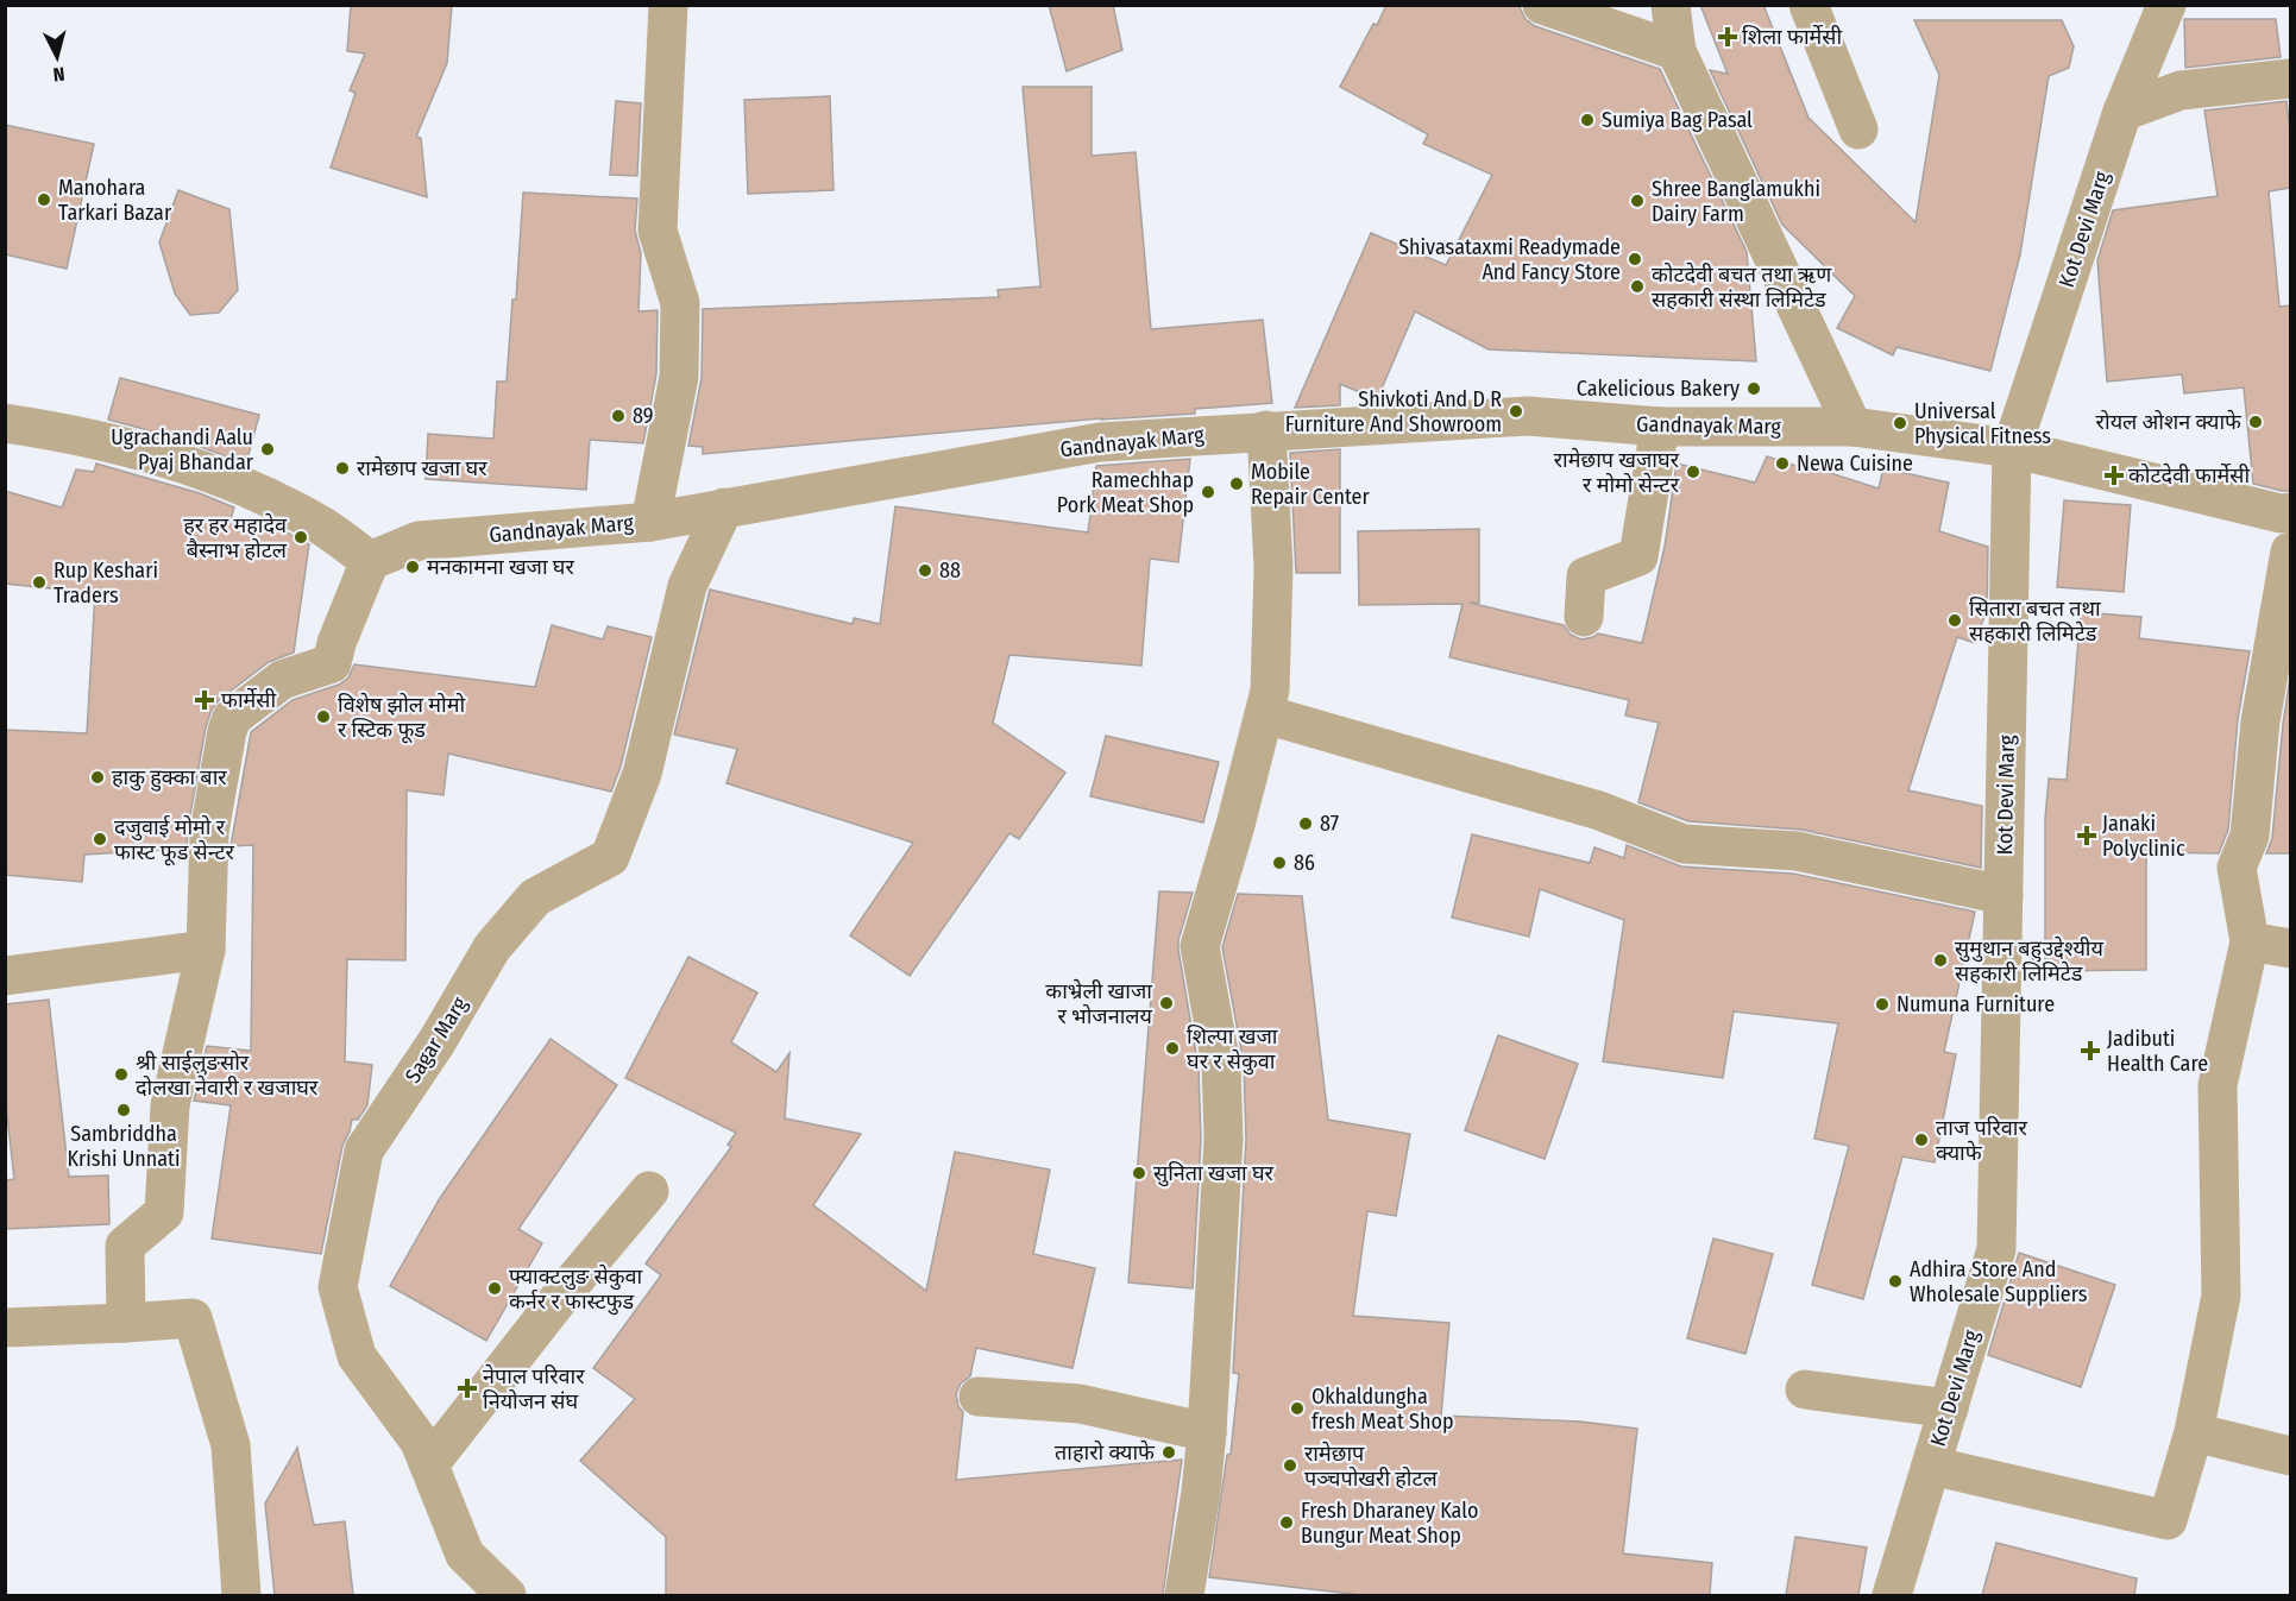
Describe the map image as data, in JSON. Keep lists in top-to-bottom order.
{
  "streets": {
    "street": ["Kot Devi Marg", "Gandnayak Marg", "Sagar Marg"]
  },
  "crossings": [
    ["Kot Devi Marg", "Gandnayak Marg"],
    ["Gandnayak Marg", "Sagar Marg"]
  ],
  "places": {
    "health": [
      "शिला फार्मेसी",
      "कोटदेवी फार्मेसी",
      "फार्मेसी",
      "Janaki Polyclinic",
      "Jadibuti Health Care",
      "नेपाल परिवार नियोजन संघ"
    ],
    "other": [
      "Sumiya Bag Pasal",
      "Manohara Tarkari Bazar",
      "Shree Banglamukhi Dairy Farm",
      "Shivasataxmi Readymade And Fancy Store",
      "कोटदेवी बचत तथा ऋण सहकारी संस्था लिमिटेड",
      "Cakelicious Bakery",
      "Shivkoti And D R Furniture And Showroom",
      "89",
      "रोयल ओशन क्याफे",
      "Universal Physical Fitness",
      "Ugrachandi Aalu Pyaj Bhandar",
      "Newa Cuisine",
      "रामेछाप खजा घर",
      "रामेछाप खजाघर र मोमो सेन्टर",
      "Mobile Repair Center",
      "Ramechhap Pork Meat Shop",
      "हर हर महादेव बैस्नाभ होटल",
      "मनकामना खजा घर",
      "88",
      "Rup Keshari Traders",
      "सितारा बचत तथा सहकारी लिमिटेड",
      "विशेष झोल मोमो र स्टिक फूड",
      "हाकु हुक्का बार",
      "87",
      "दजुवाई मोमो र फास्ट फूड सेन्टर",
      "86",
      "सुमुथान बहुउद्देश्यीय सहकारी लिमिटेड",
      "काभ्रेली खाजा र भोजनालय",
      "Numuna Furniture",
      "शिल्पा खजा घर र सेकुवा",
      "श्री साईलुङसोर दोलखा नेवारी र खजाघर",
      "Sambriddha Krishi Unnati",
      "ताज परिवार क्याफे",
      "सुनिता खजा घर",
      "Adhira Store And Wholesale Suppliers",
      "फ्याक्टलुङ सेकुवा कर्नर र फास्टफुड",
      "Okhaldungha fresh Meat Shop",
      "ताहारो क्याफे",
      "रामेछाप पञ्चपोखरी होटल",
      "Fresh Dharaney Kalo Bungur Meat Shop"
    ]
  },
  "north": "bottom"
}
